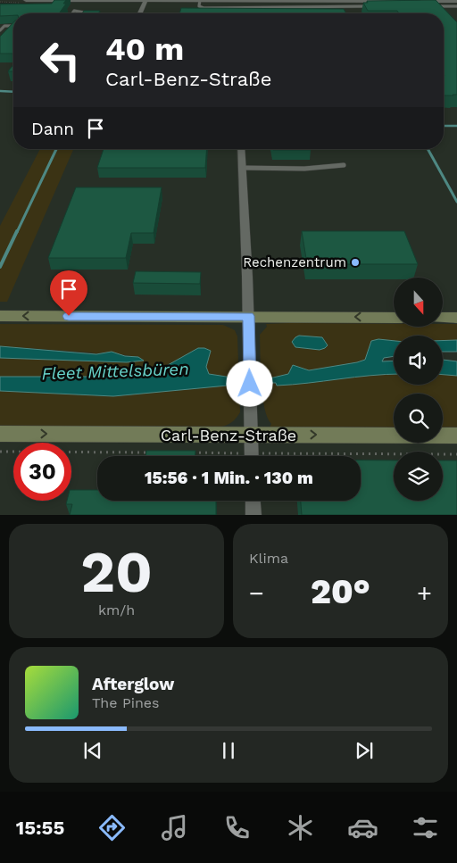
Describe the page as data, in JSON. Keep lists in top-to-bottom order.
{
  "streets": {
    "street": ["Carl-Benz-Straße"]
  },
  "water": ["Fleet Mittelsbüren"],
  "places": ["Rechenzentrum"],
  "north": "bottom",
  "page": {
    "turn": ["40 m", "Carl-Benz-Straße"],
    "then": "Dann",
    "limit": "30",
    "trip": "15:56 · 1 Min. · 130 m",
    "tile": [
      ["20", "km/h"],
      "Klima"
    ],
    "heat": ["−", "20°", "+"],
    "song": ["Afterglow", "The Pines"],
    "tabs": "15:55"
  }
}
